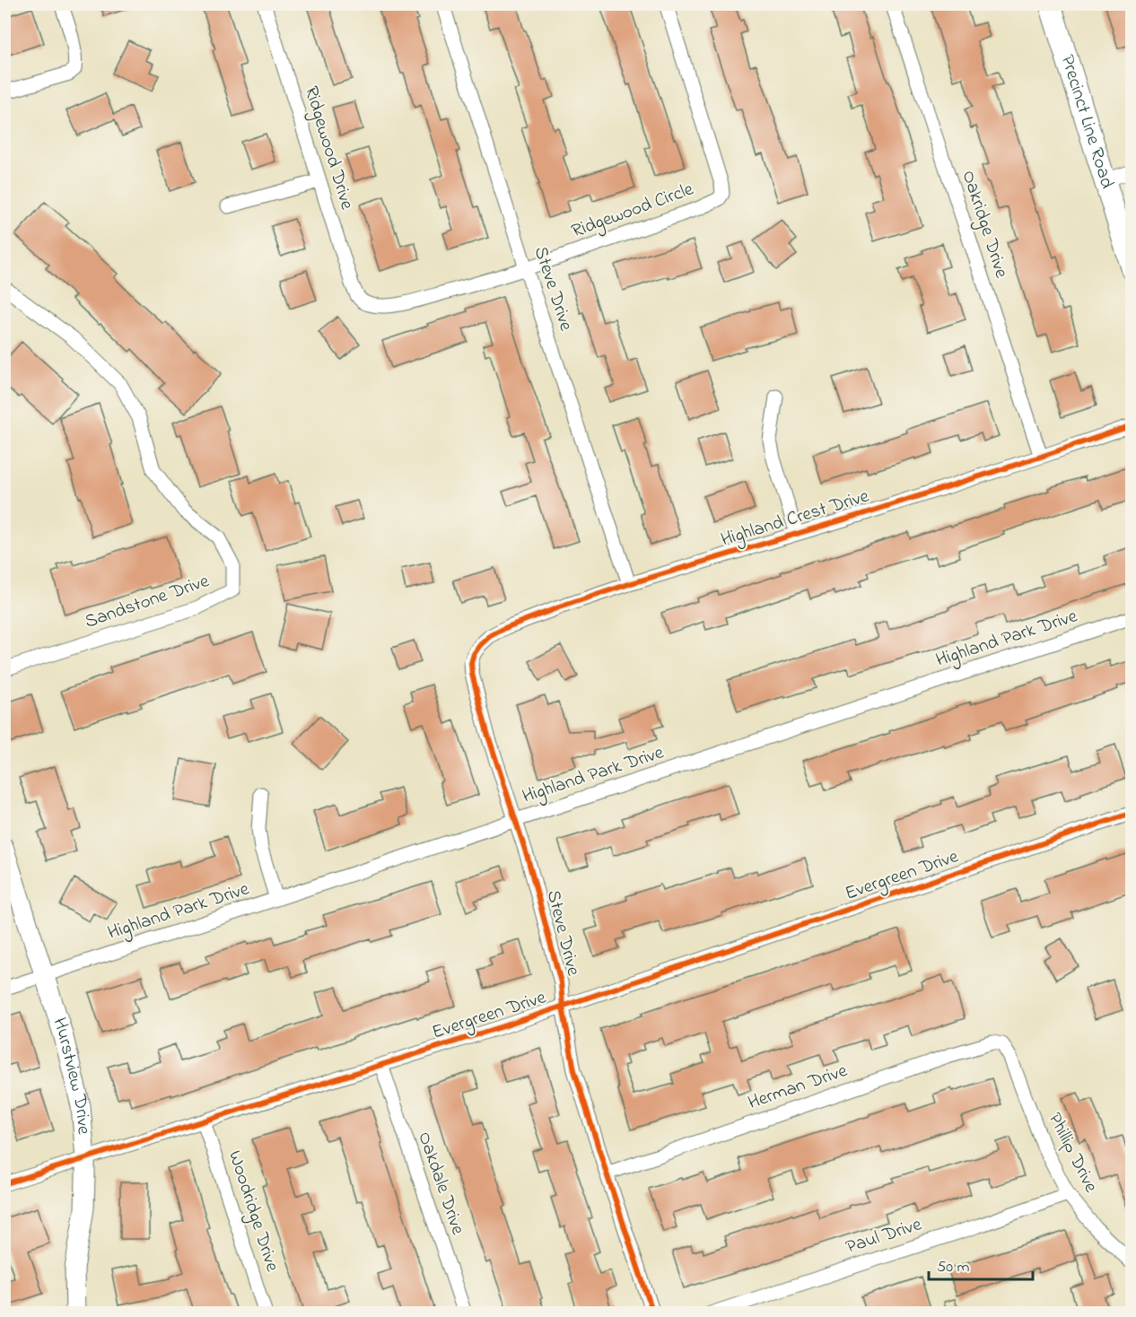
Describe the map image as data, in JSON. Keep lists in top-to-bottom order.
{
  "streets": {
    "main road": ["Precinct Line Road"],
    "street": [
      "Ridgewood Drive",
      "Ridgewood Circle",
      "Oakridge Drive",
      "Steve Drive",
      "Highland Crest Drive",
      "Sandstone Drive",
      "Highland Park Drive",
      "Evergreen Drive",
      "Hurstview Drive",
      "Herman Drive",
      "Phillip Drive",
      "Oakdale Drive",
      "Woodridge Drive",
      "Paul Drive"
    ]
  },
  "crossings": [
    ["Ridgewood Drive", "Ridgewood Circle"],
    ["Ridgewood Circle", "Steve Drive"],
    ["Oakridge Drive", "Highland Crest Drive"],
    ["Steve Drive", "Highland Crest Drive"],
    ["Steve Drive", "Highland Park Drive"],
    ["Steve Drive", "Evergreen Drive"],
    ["Steve Drive", "Herman Drive"],
    ["Highland Park Drive", "Hurstview Drive"],
    ["Evergreen Drive", "Hurstview Drive"],
    ["Evergreen Drive", "Oakdale Drive"],
    ["Evergreen Drive", "Woodridge Drive"],
    ["Herman Drive", "Phillip Drive"],
    ["Phillip Drive", "Paul Drive"]
  ],
  "scale_bar": "50 m"
}
